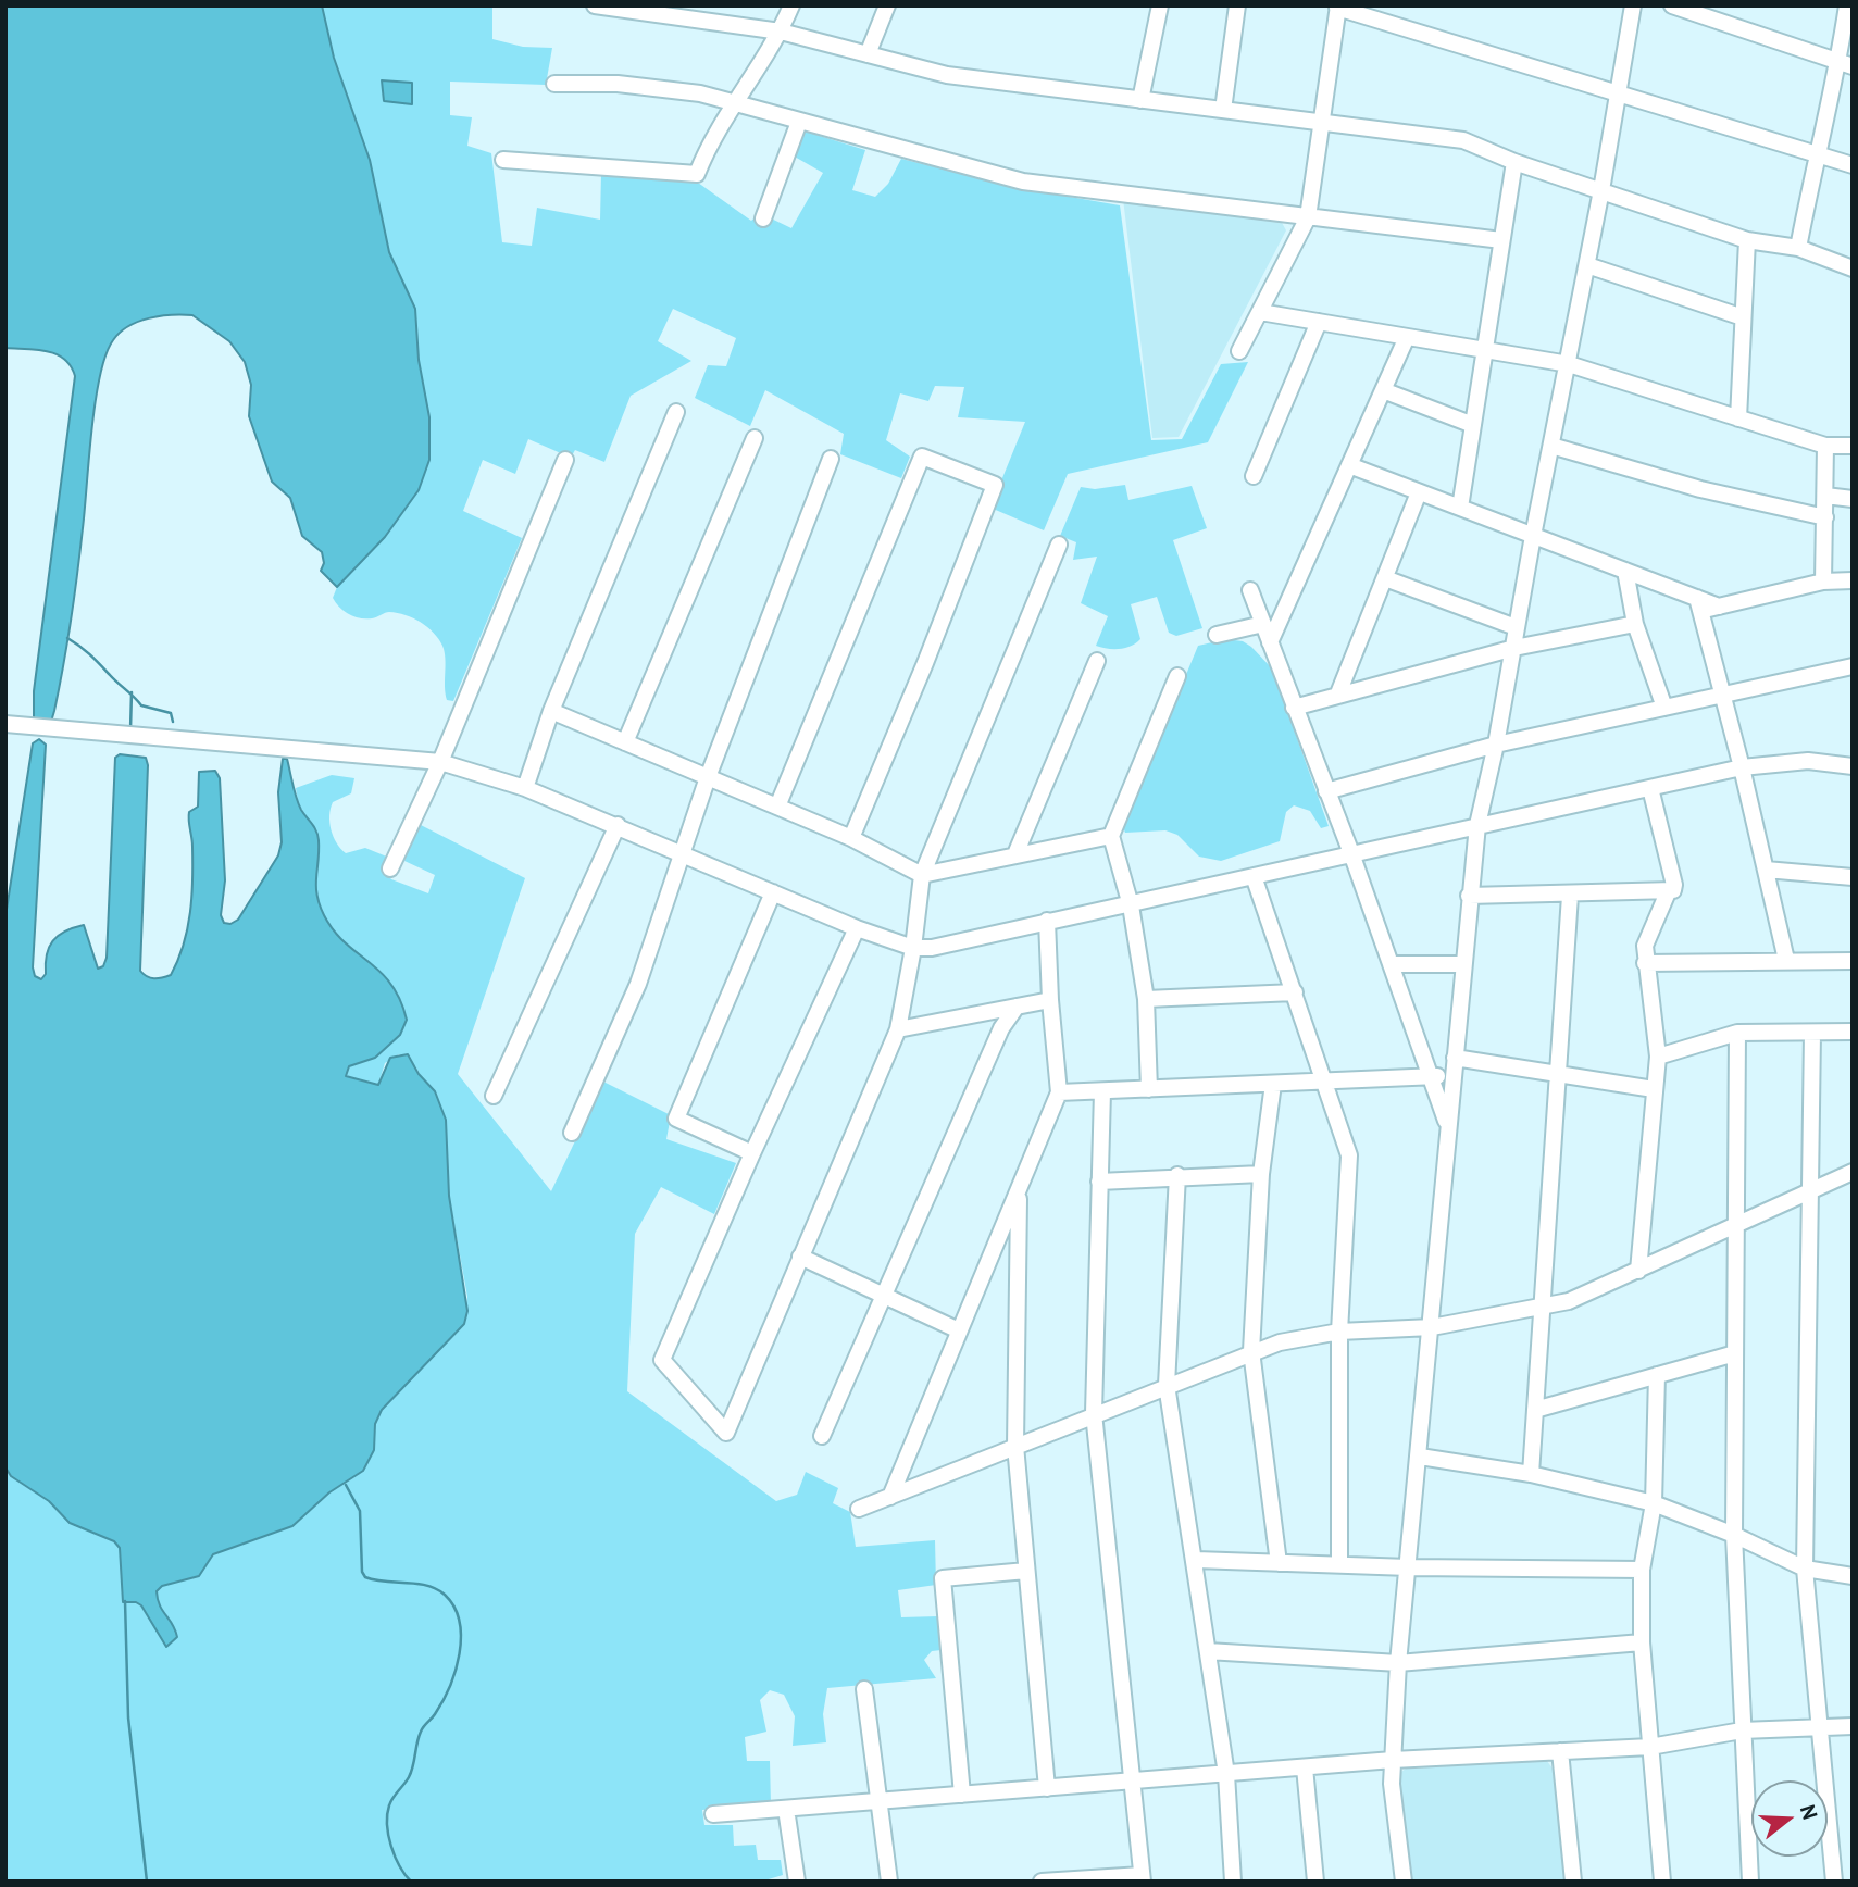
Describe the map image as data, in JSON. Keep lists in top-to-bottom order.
{
  "north": "right"
}
